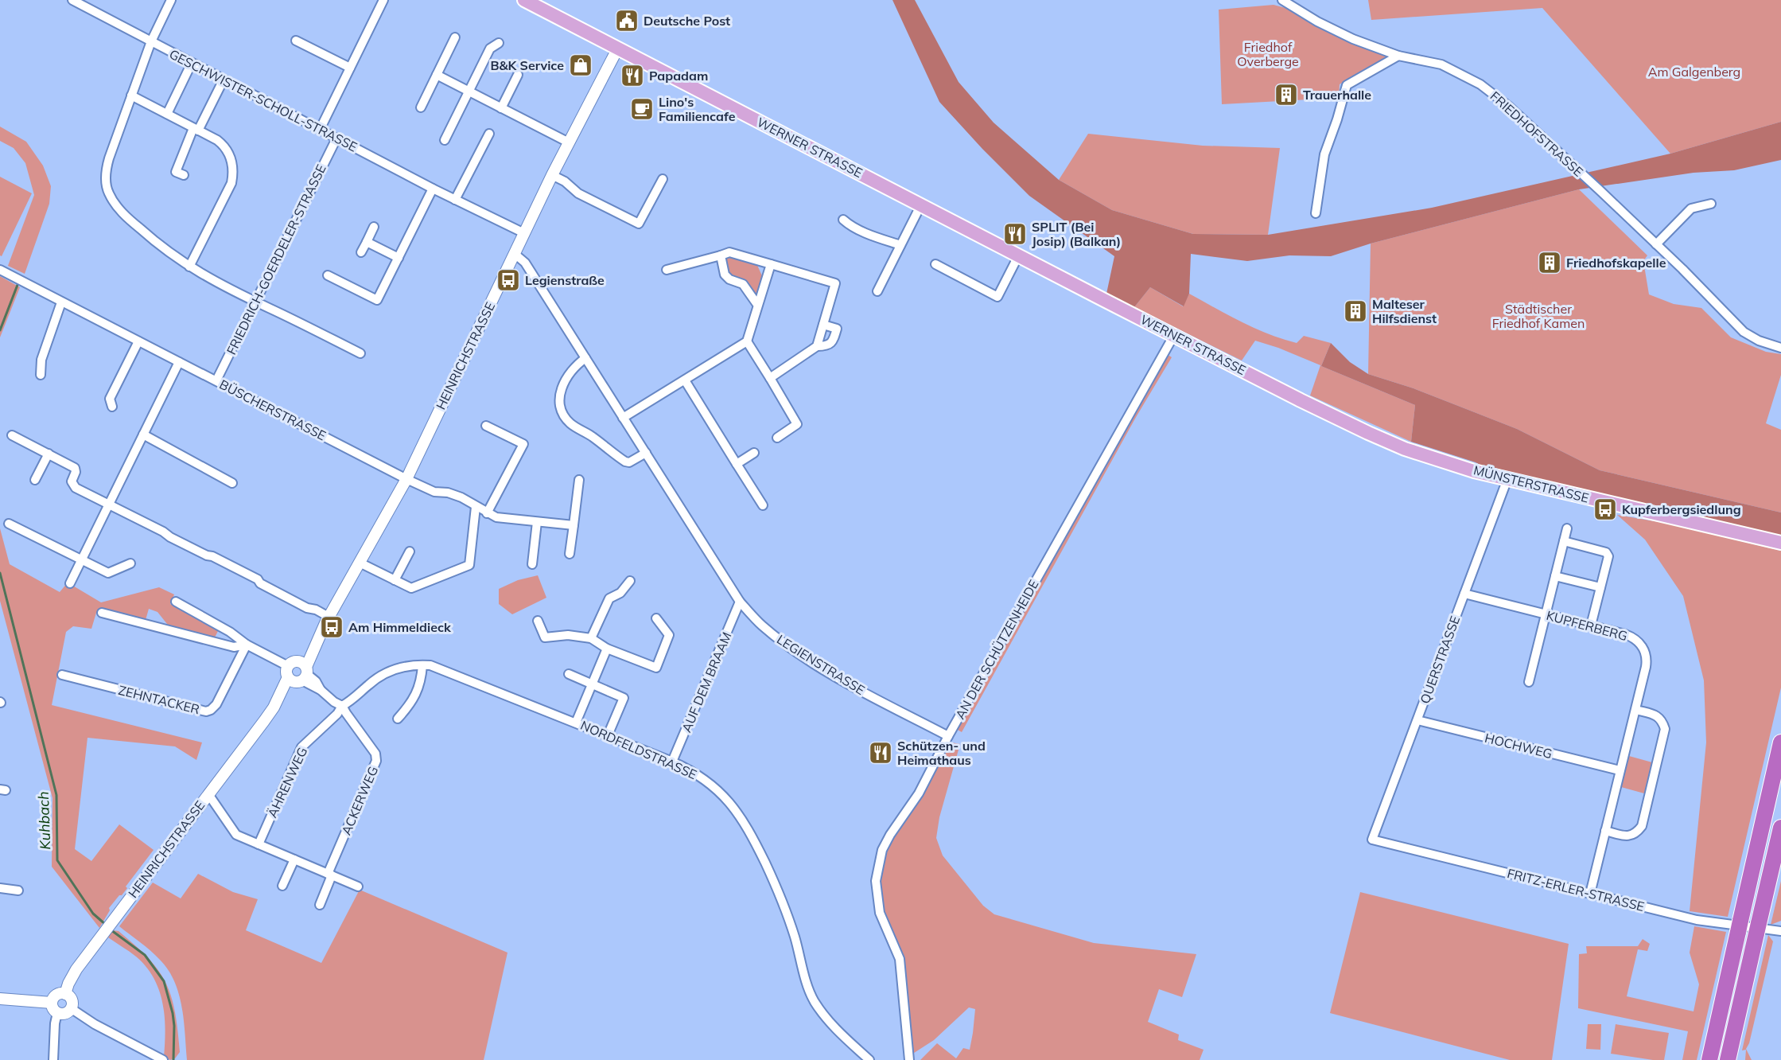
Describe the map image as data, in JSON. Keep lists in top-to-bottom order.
{
  "streets": {
    "main road": ["WERNER STRASSE", "MÜNSTERSTRASSE"],
    "street": [
      "GESCHWISTER-SCHOLL-STRASSE",
      "FRIEDHOFSTRASSE",
      "FRIEDRICH-GOERDELER-STRASSE",
      "HEINRICHSTRASSE",
      "BÜSCHERSTRASSE",
      "KUPFERBERG",
      "AN DER SCHÜTZENHEIDE",
      "QUERSTRASSE",
      "LEGIENSTRASSE",
      "AUF DEM BRAAM",
      "ZEHNTACKER",
      "HOCHWEG",
      "NORDFELDSTRASSE",
      "ÄHRENWEG",
      "ACKERWEG",
      "FRITZ-ERLER-STRASSE"
    ]
  },
  "crossings": [
    ["GESCHWISTER-SCHOLL-STRASSE", "FRIEDRICH-GOERDELER-STRASSE"],
    ["GESCHWISTER-SCHOLL-STRASSE", "HEINRICHSTRASSE"],
    ["WERNER STRASSE", "HEINRICHSTRASSE"],
    ["WERNER STRASSE", "MÜNSTERSTRASSE"],
    ["WERNER STRASSE", "AN DER SCHÜTZENHEIDE"],
    ["FRIEDRICH-GOERDELER-STRASSE", "BÜSCHERSTRASSE"],
    ["HEINRICHSTRASSE", "BÜSCHERSTRASSE"],
    ["HEINRICHSTRASSE", "LEGIENSTRASSE"],
    ["MÜNSTERSTRASSE", "QUERSTRASSE"],
    ["KUPFERBERG", "QUERSTRASSE"],
    ["KUPFERBERG", "HOCHWEG"],
    ["KUPFERBERG", "FRITZ-ERLER-STRASSE"],
    ["AN DER SCHÜTZENHEIDE", "LEGIENSTRASSE"],
    ["QUERSTRASSE", "HOCHWEG"],
    ["QUERSTRASSE", "FRITZ-ERLER-STRASSE"],
    ["LEGIENSTRASSE", "AUF DEM BRAAM"],
    ["AUF DEM BRAAM", "NORDFELDSTRASSE"],
    ["NORDFELDSTRASSE", "ÄHRENWEG"],
    ["NORDFELDSTRASSE", "ACKERWEG"],
    ["ÄHRENWEG", "ACKERWEG"]
  ],
  "water": ["Kuhbach"],
  "parks": ["Friedhof Overberge", "Am Galgenberg", "Städtischer Friedhof Kamen"],
  "places": {
    "public building": ["Deutsche Post"],
    "shop": ["B&K Service"],
    "restaurant": ["Papadam", "SPLIT (Bei Josip) (Balkan)", "Schützen- und Heimathaus"],
    "building": ["Trauerhalle", "Friedhofskapelle", "Malteser Hilfsdienst"],
    "cafe": ["Lino's Familiencafe"],
    "bus stop": ["Legienstraße", "Kupferbergsiedlung", "Am Himmeldieck"]
  }
}
